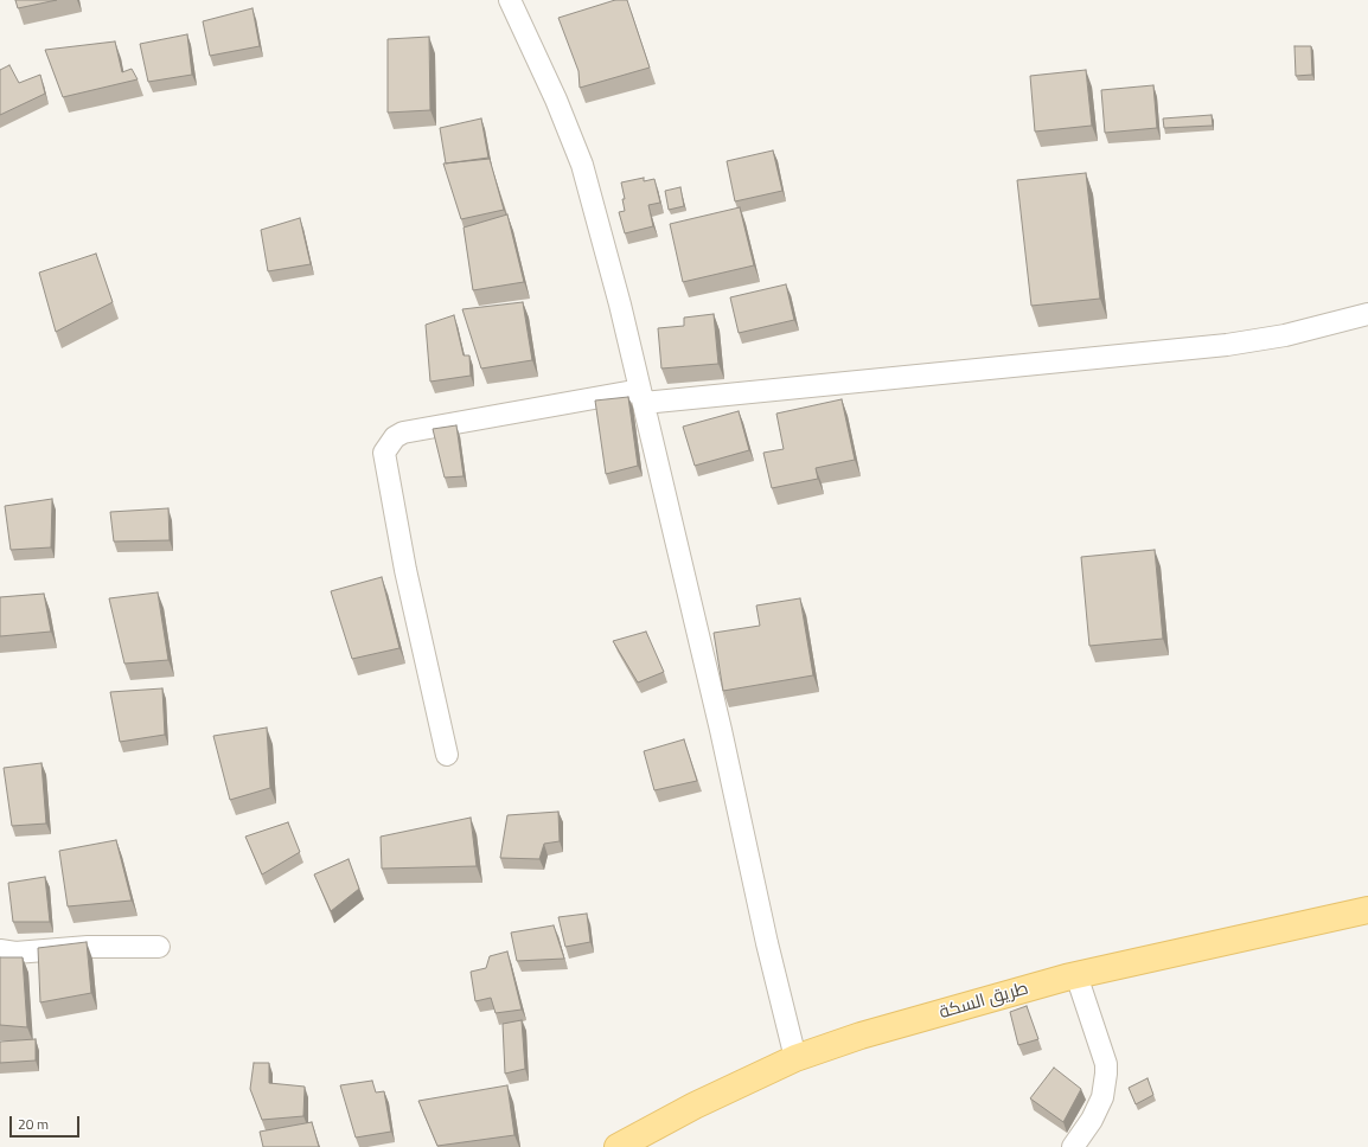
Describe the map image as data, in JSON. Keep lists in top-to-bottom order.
{
  "streets": {
    "main road": ["طريق السكة"]
  },
  "scale_bar": "20 m"
}
